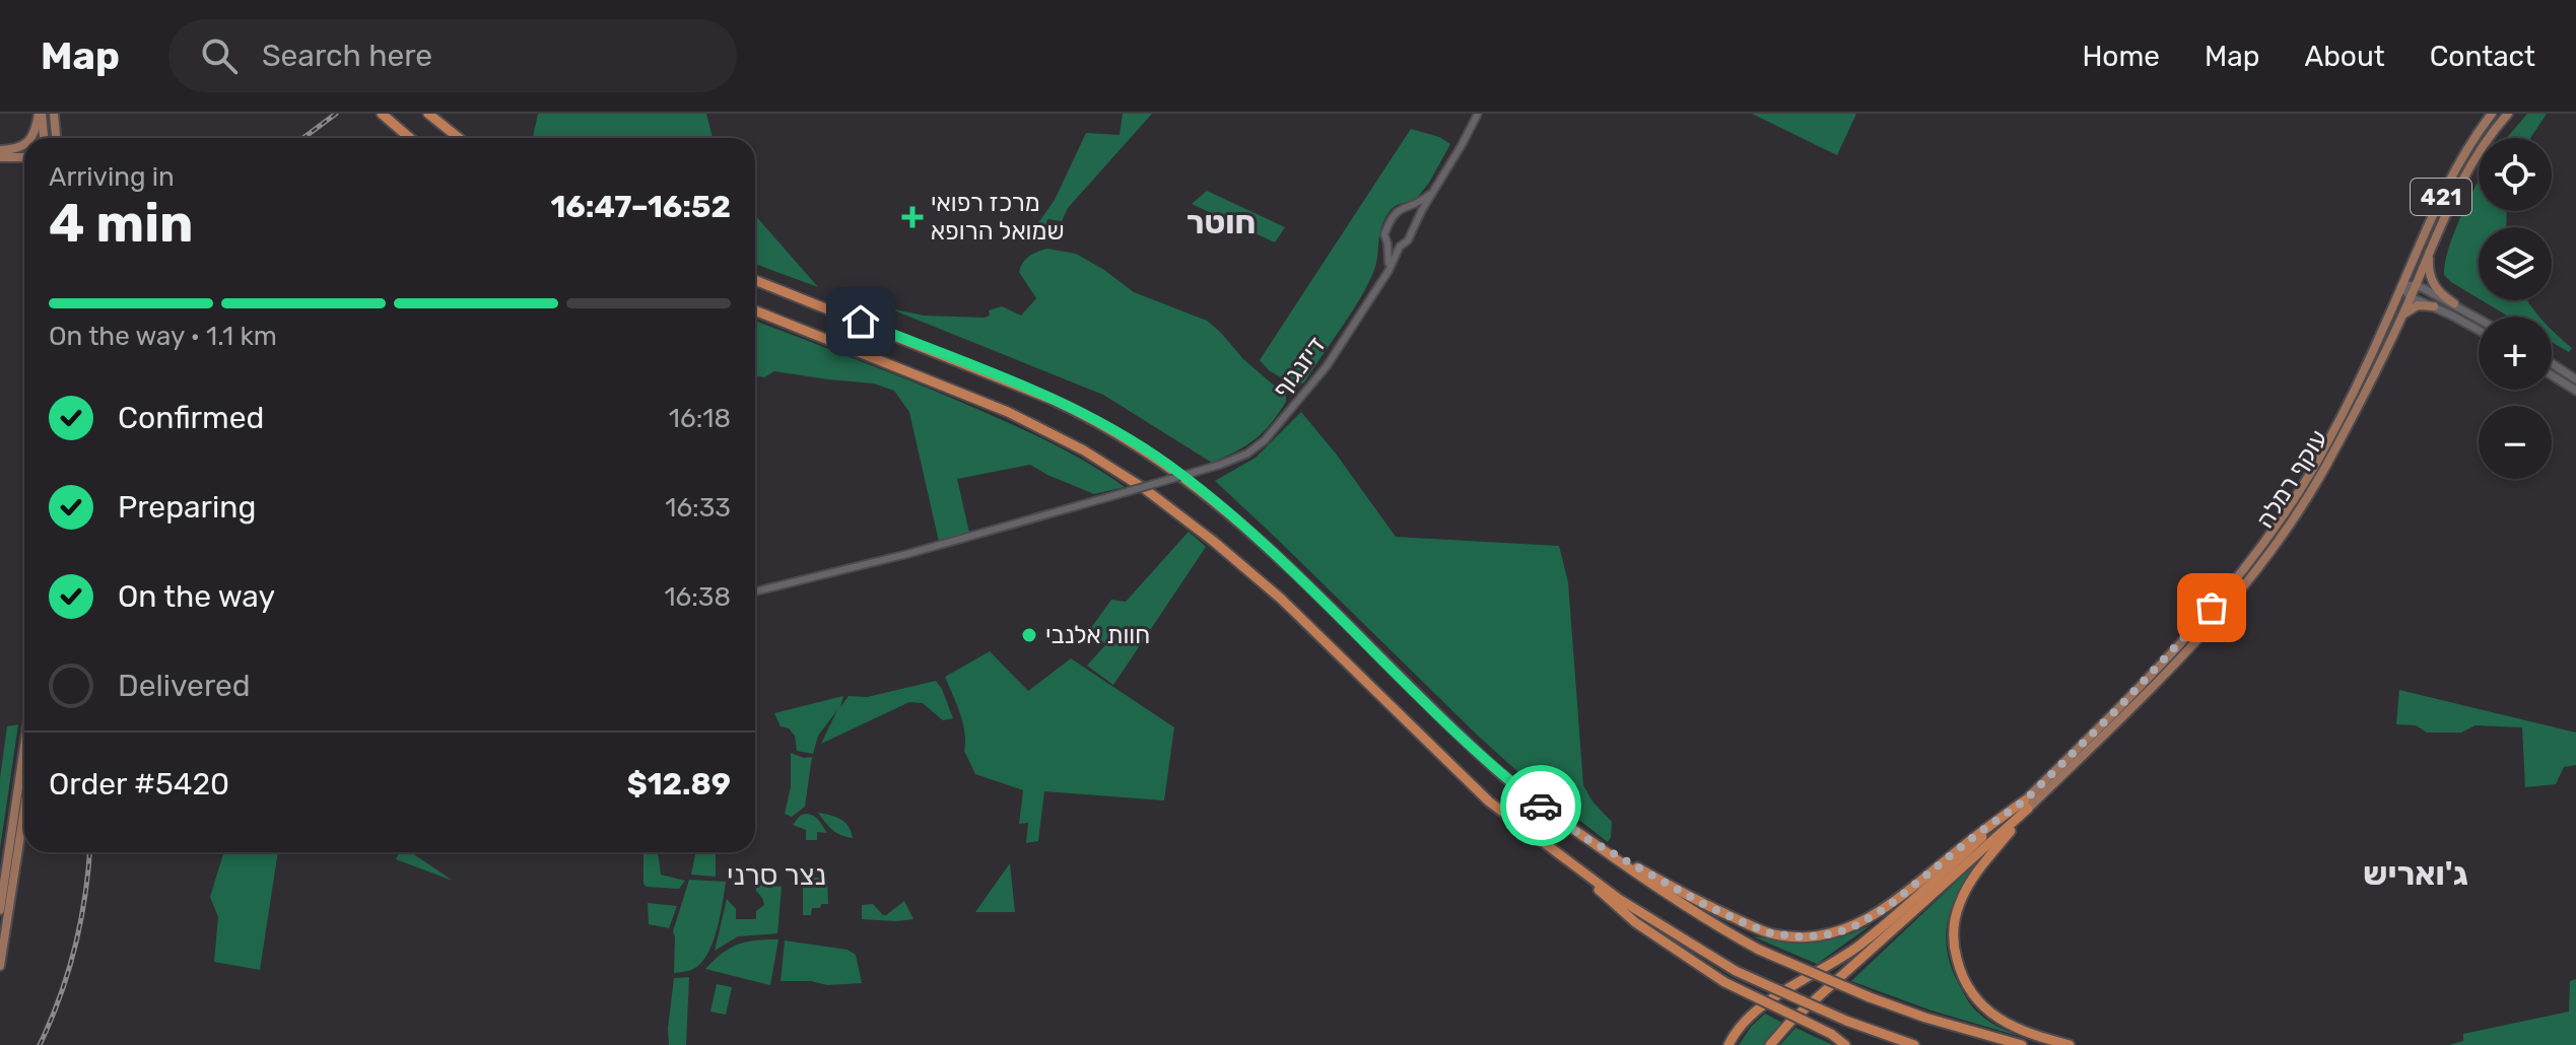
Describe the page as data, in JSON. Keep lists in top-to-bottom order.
{
  "streets": {
    "main road": ["421", "עוקף רמלה"],
    "street": ["דיזנגוף"]
  },
  "districts": ["חוטר", "ג'ואריש", "נצר סרני"],
  "places": {
    "health": ["מרכז רפואי שמואל הרופא"],
    "other": ["חוות אלנבי"]
  },
  "page": {
    "header": "Map",
    "search": "Search here",
    "nav": [
      "Home",
      "Map",
      "About",
      "Contact"
    ],
    "map_buttons": ["+", "−"],
    "heading": ["4 min", "Arriving in", "16:47–16:52"],
    "panel": ["Order #5420", "$12.89"],
    "bar": "On the way · 1.1 km",
    "list": [
      ["Confirmed", "16:18"],
      ["Preparing", "16:33"],
      ["On the way", "16:38"],
      "Delivered"
    ]
  }
}
